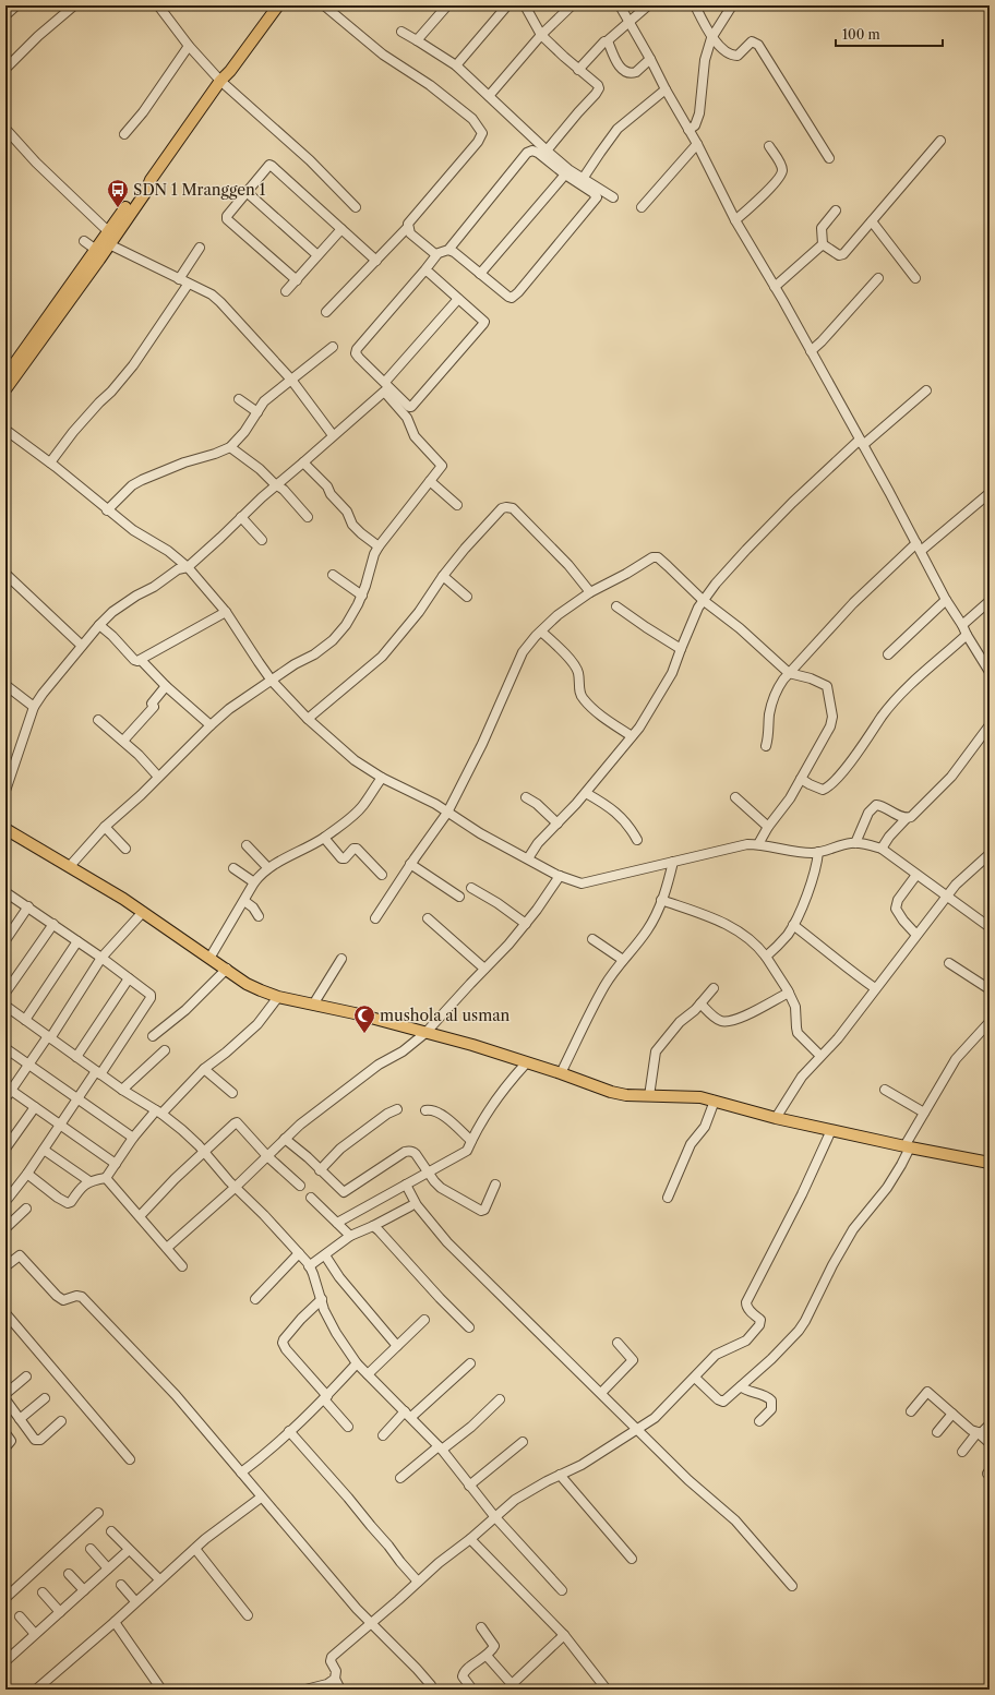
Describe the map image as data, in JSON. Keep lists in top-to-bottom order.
{
  "places": {
    "bus stop": ["SDN 1 Mranggen 1"],
    "mosque": ["mushola al usman"]
  },
  "scale_bar": "100 m"
}
